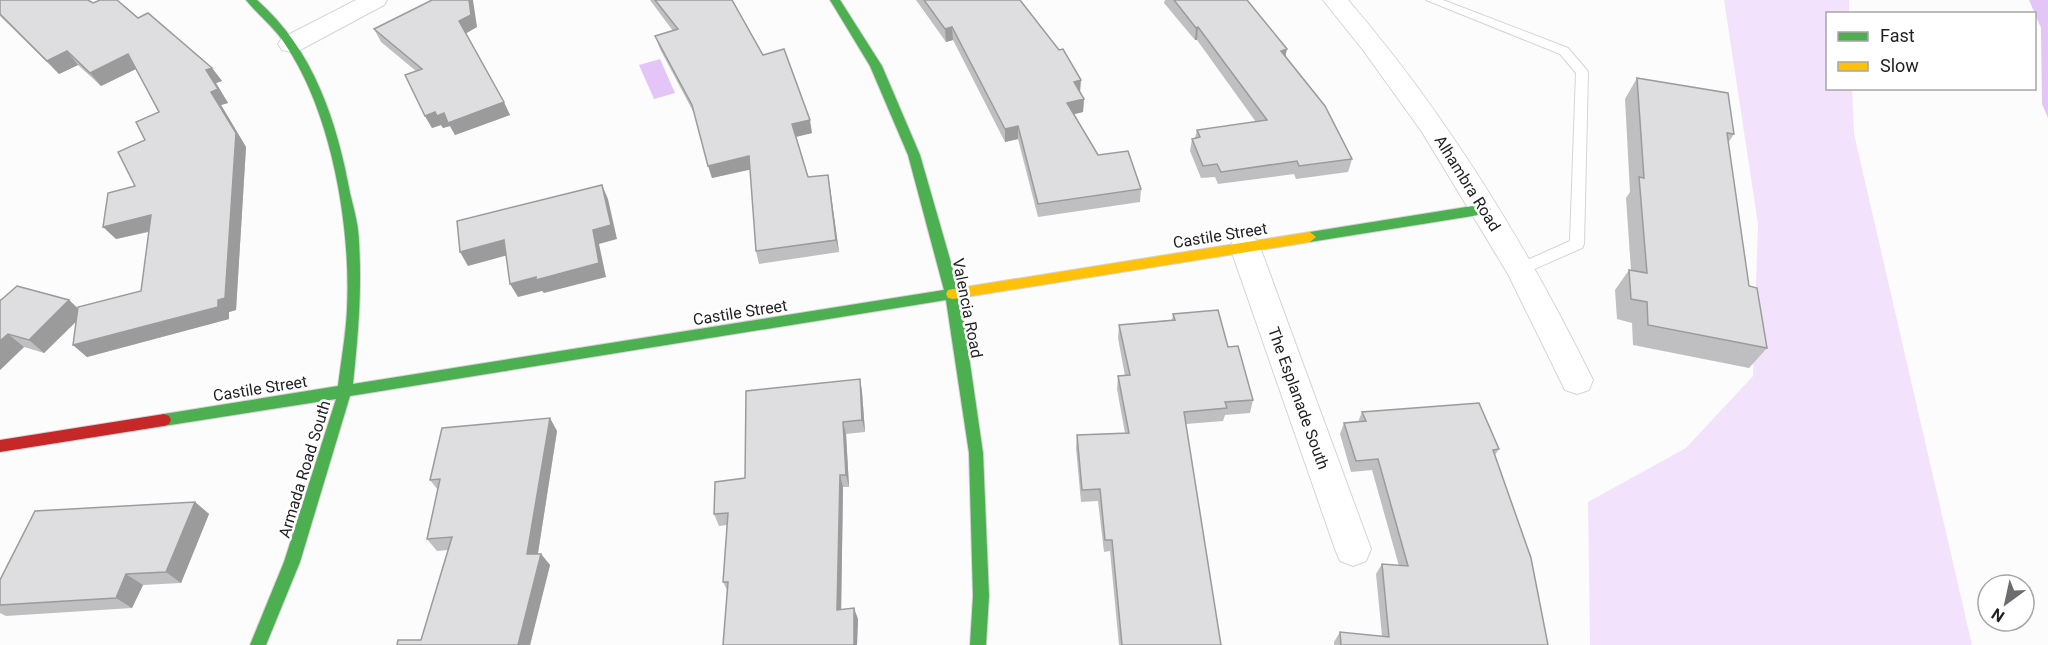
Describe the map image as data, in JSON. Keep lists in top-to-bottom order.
{
  "streets": {
    "street": [
      "Alhambra Road",
      "Castile Street",
      "Valencia Road",
      "The Esplanade South",
      "Armada Road South"
    ]
  },
  "crossings": [
    ["Alhambra Road", "Castile Street"],
    ["Castile Street", "Valencia Road"],
    ["Castile Street", "The Esplanade South"],
    ["Castile Street", "Armada Road South"]
  ],
  "legend": ["Fast", "Slow"],
  "north": "bottom left"
}
